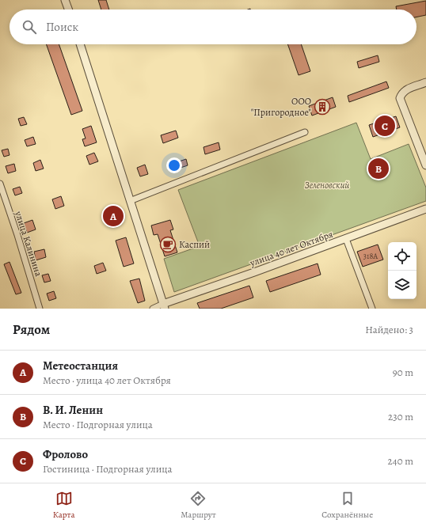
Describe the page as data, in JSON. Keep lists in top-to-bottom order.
{
  "streets": {
    "street": ["улица Калинина", "улица 40 лет Октября"]
  },
  "parks": ["Зеленовский"],
  "places": {
    "building": ["ООО \"Пригородное\""],
    "cafe": ["Каспий"]
  },
  "house_numbers": ["318А"],
  "page": {
    "search": "Поиск",
    "pins": ["C", "B", "A"],
    "heading": ["Рядом", "Найдено: 3"],
    "list": [
      {
        "mark": "A",
        "name": "Метеостанция",
        "note": "Место · улица 40 лет Октября",
        "value": "90 m"
      },
      {
        "mark": "B",
        "name": "В. И. Ленин",
        "note": "Место · Подгорная улица",
        "value": "230 m"
      },
      {
        "mark": "C",
        "name": "Фролово",
        "note": "Гостиница · Подгорная улица",
        "value": "240 m"
      }
    ],
    "nav": ["Карта", "Маршрут", "Сохранённые"]
  }
}
